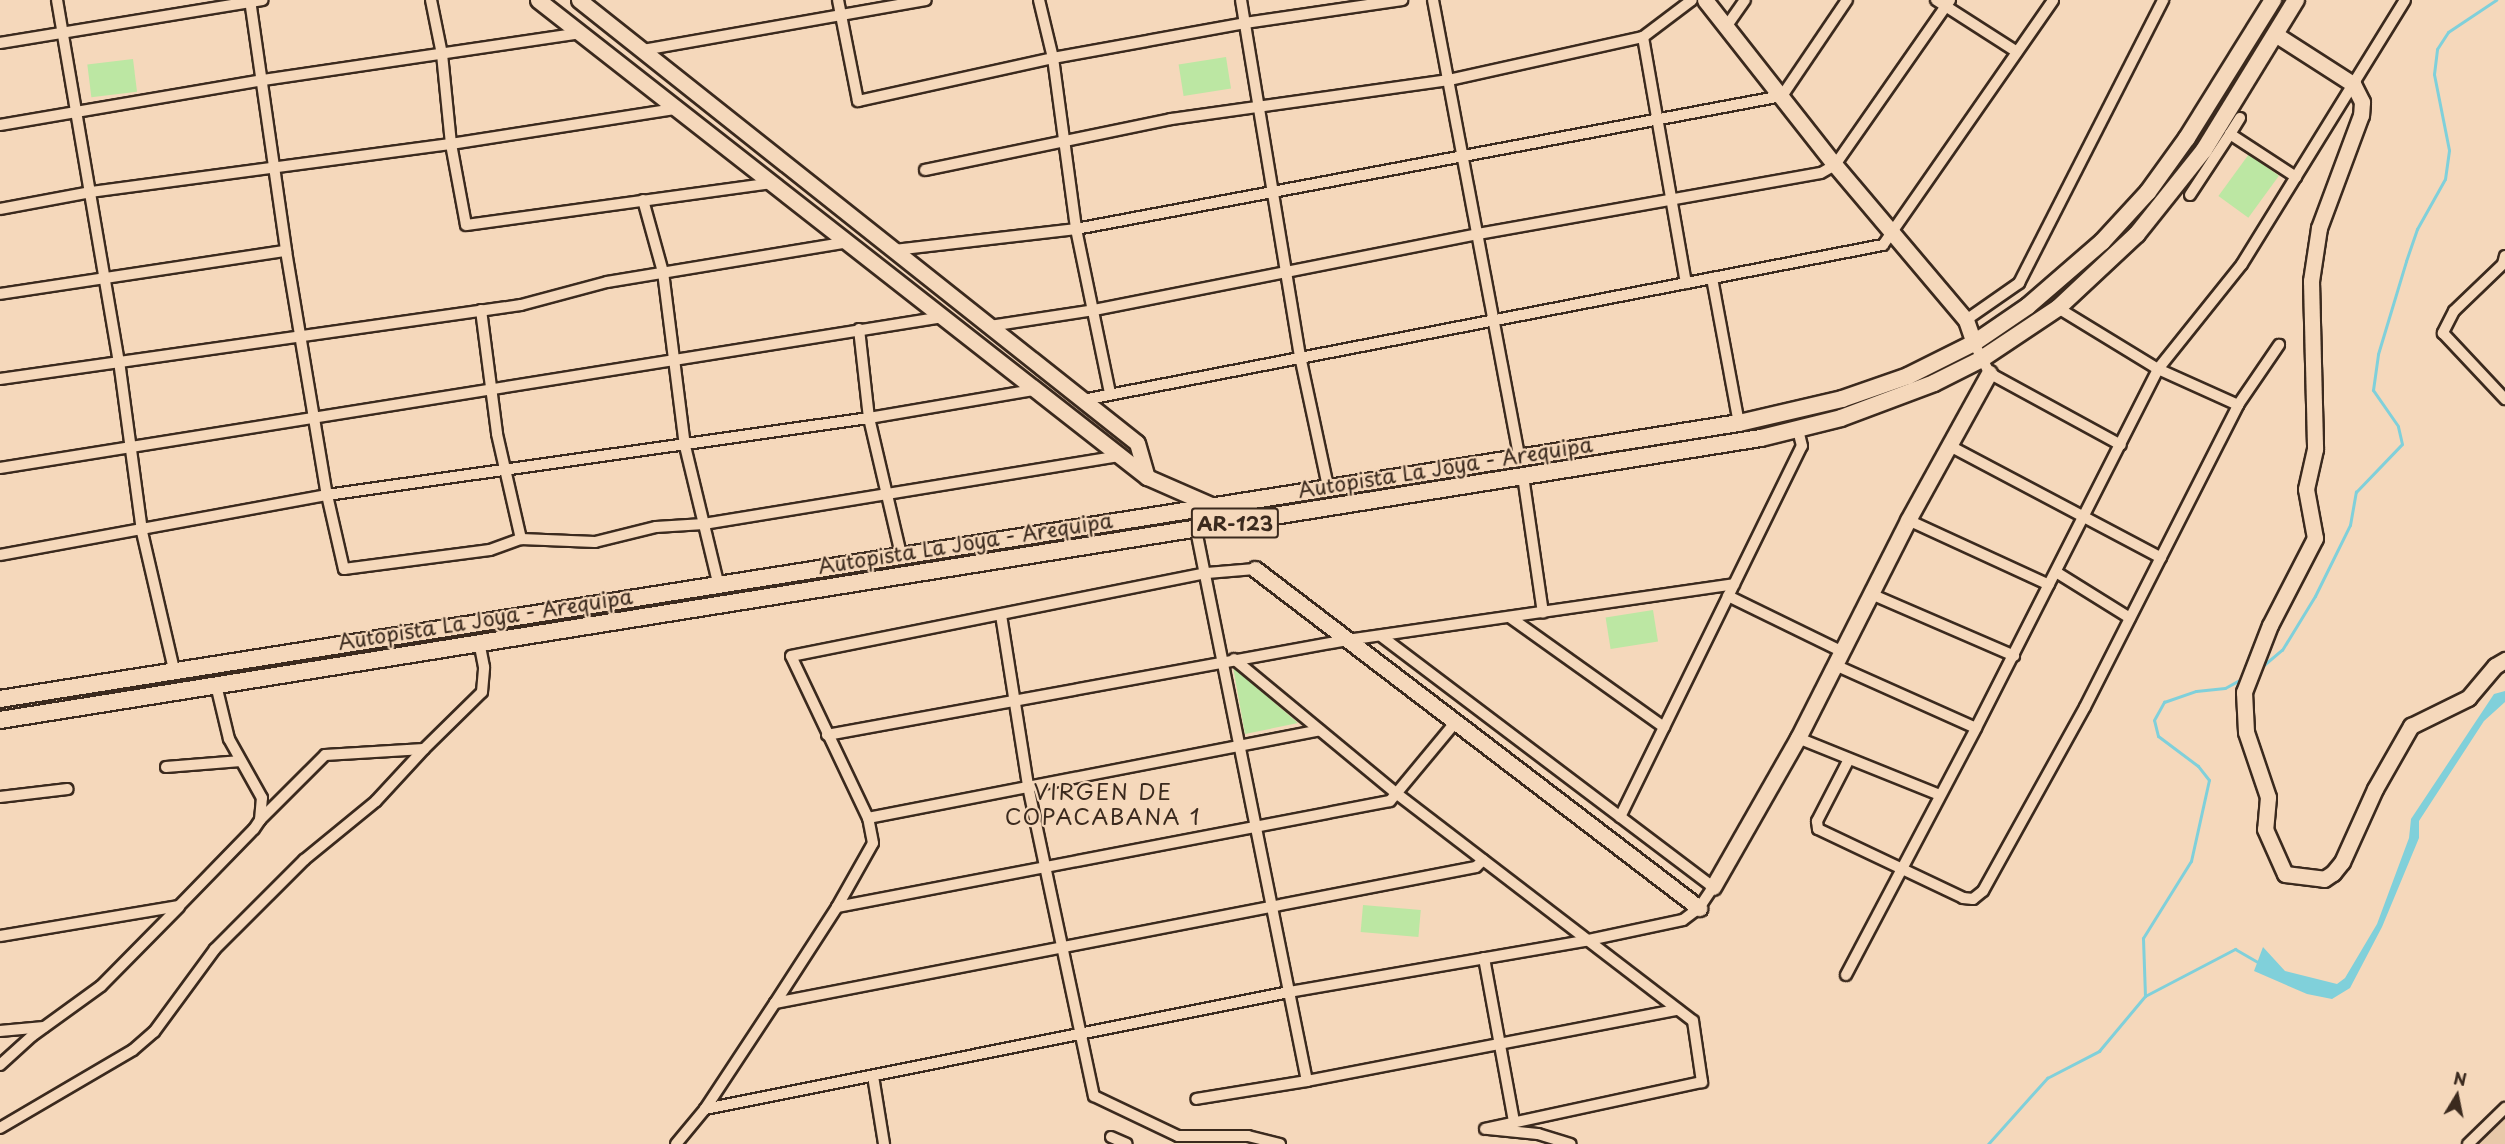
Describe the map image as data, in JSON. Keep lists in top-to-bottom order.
{
  "streets": {
    "main road": ["Autopista La Joya - Arequipa", "AR-123"]
  },
  "districts": ["VIRGEN DE COPACABANA 1"],
  "north": "top"
}
